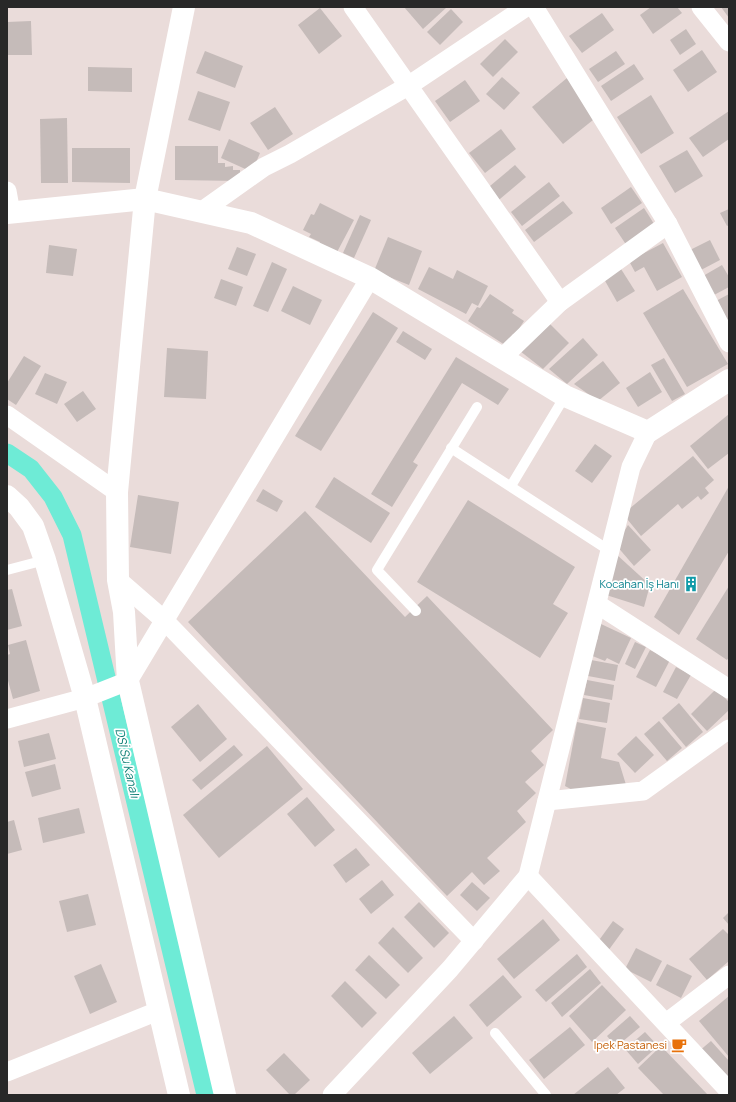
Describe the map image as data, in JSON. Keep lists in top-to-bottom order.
{
  "water": ["DSİ Su Kanalı"],
  "places": {
    "building": ["Kocahan İş Hanı"],
    "cafe": ["Ipek Pastanesi"]
  }
}
